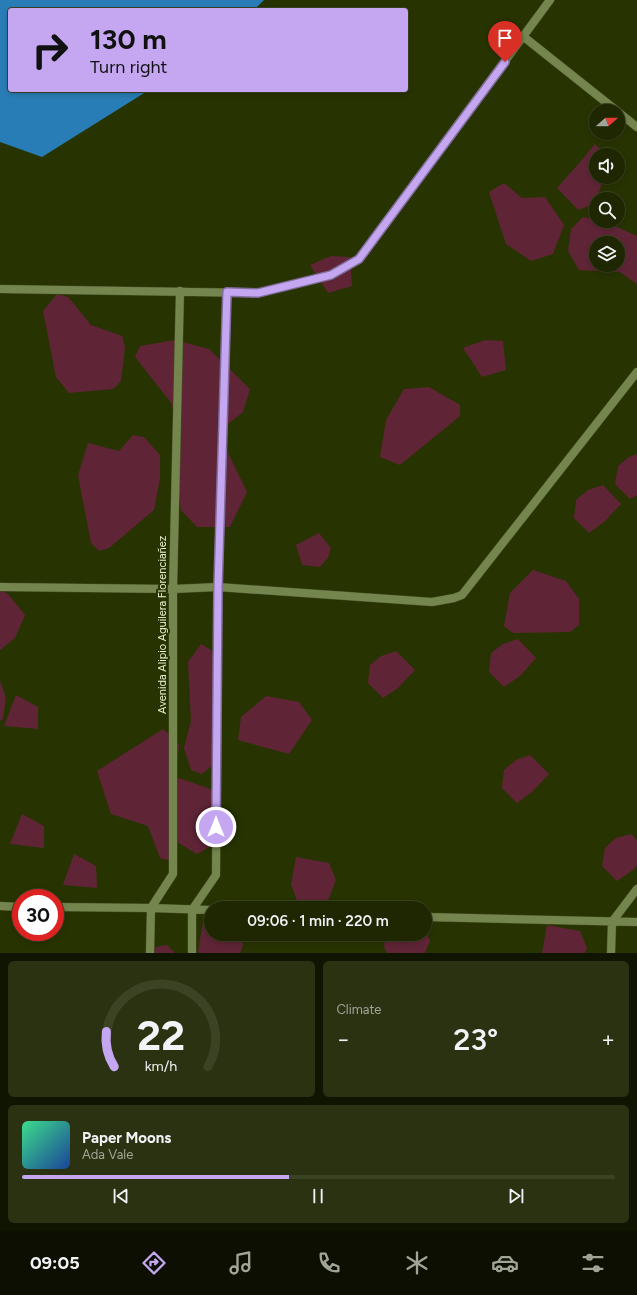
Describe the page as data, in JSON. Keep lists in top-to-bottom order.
{
  "streets": {
    "street": ["Avenida Alipio Aguilera Florenciañez"]
  },
  "north": "right",
  "page": {
    "turn": ["130 m", "Turn right"],
    "limit": "30",
    "trip": "09:06 · 1 min · 220 m",
    "tile": "Climate",
    "heat": ["−", "23°", "+"],
    "song": ["Paper Moons", "Ada Vale"],
    "tabs": "09:05",
    "gauge": ["22", "km/h"]
  }
}
